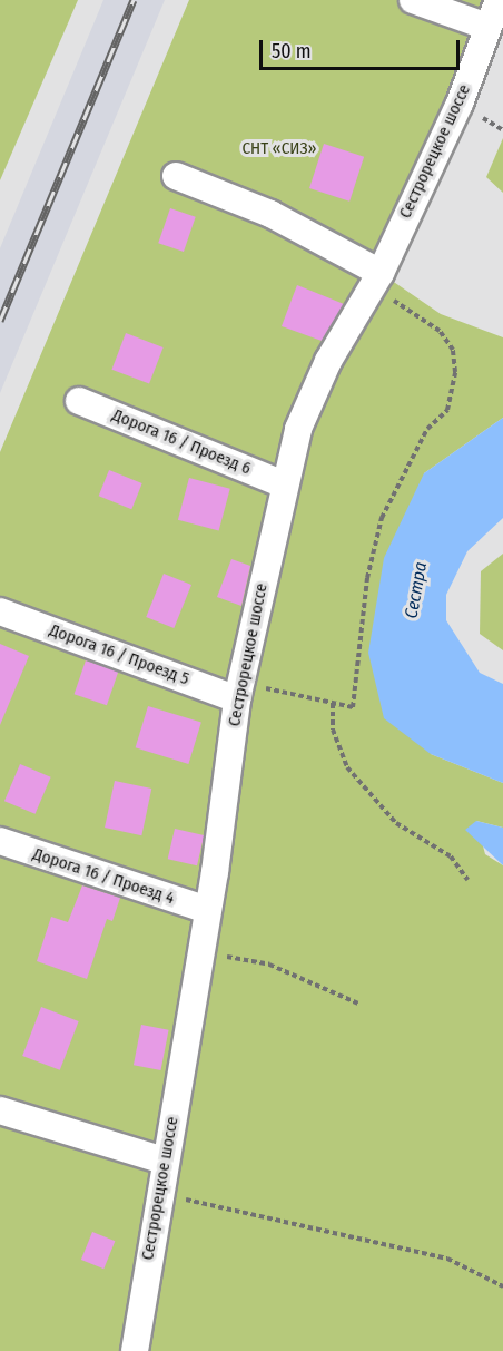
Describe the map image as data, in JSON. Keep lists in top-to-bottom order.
{
  "streets": {
    "street": [
      "Сестрорецкое шоссе",
      "Дорога 16 / Проезд 6",
      "Дорога 16 / Проезд 5",
      "Дорога 16 / Проезд 4"
    ]
  },
  "crossings": [
    ["Сестрорецкое шоссе", "Дорога 16 / Проезд 6"],
    ["Сестрорецкое шоссе", "Дорога 16 / Проезд 5"],
    ["Сестрорецкое шоссе", "Дорога 16 / Проезд 4"]
  ],
  "water": ["Сестра"],
  "parks": ["СНТ «СИЗ»"],
  "scale_bar": "50 m"
}
